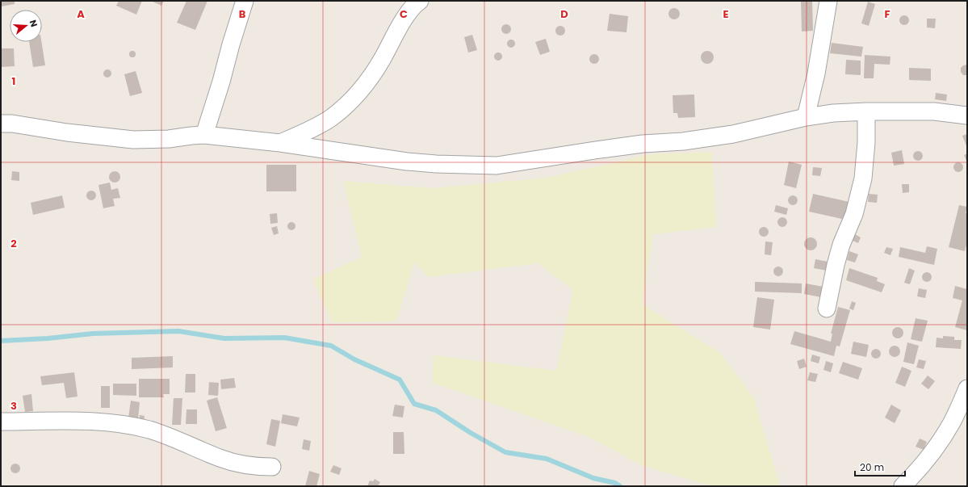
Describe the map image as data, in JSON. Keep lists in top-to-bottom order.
{
  "scale_bar": "20 m",
  "north": "right",
  "grid": {
    "columns": [
      "A",
      "B",
      "C",
      "D",
      "E",
      "F"
    ],
    "rows": ["1", "2", "3"]
  }
}
